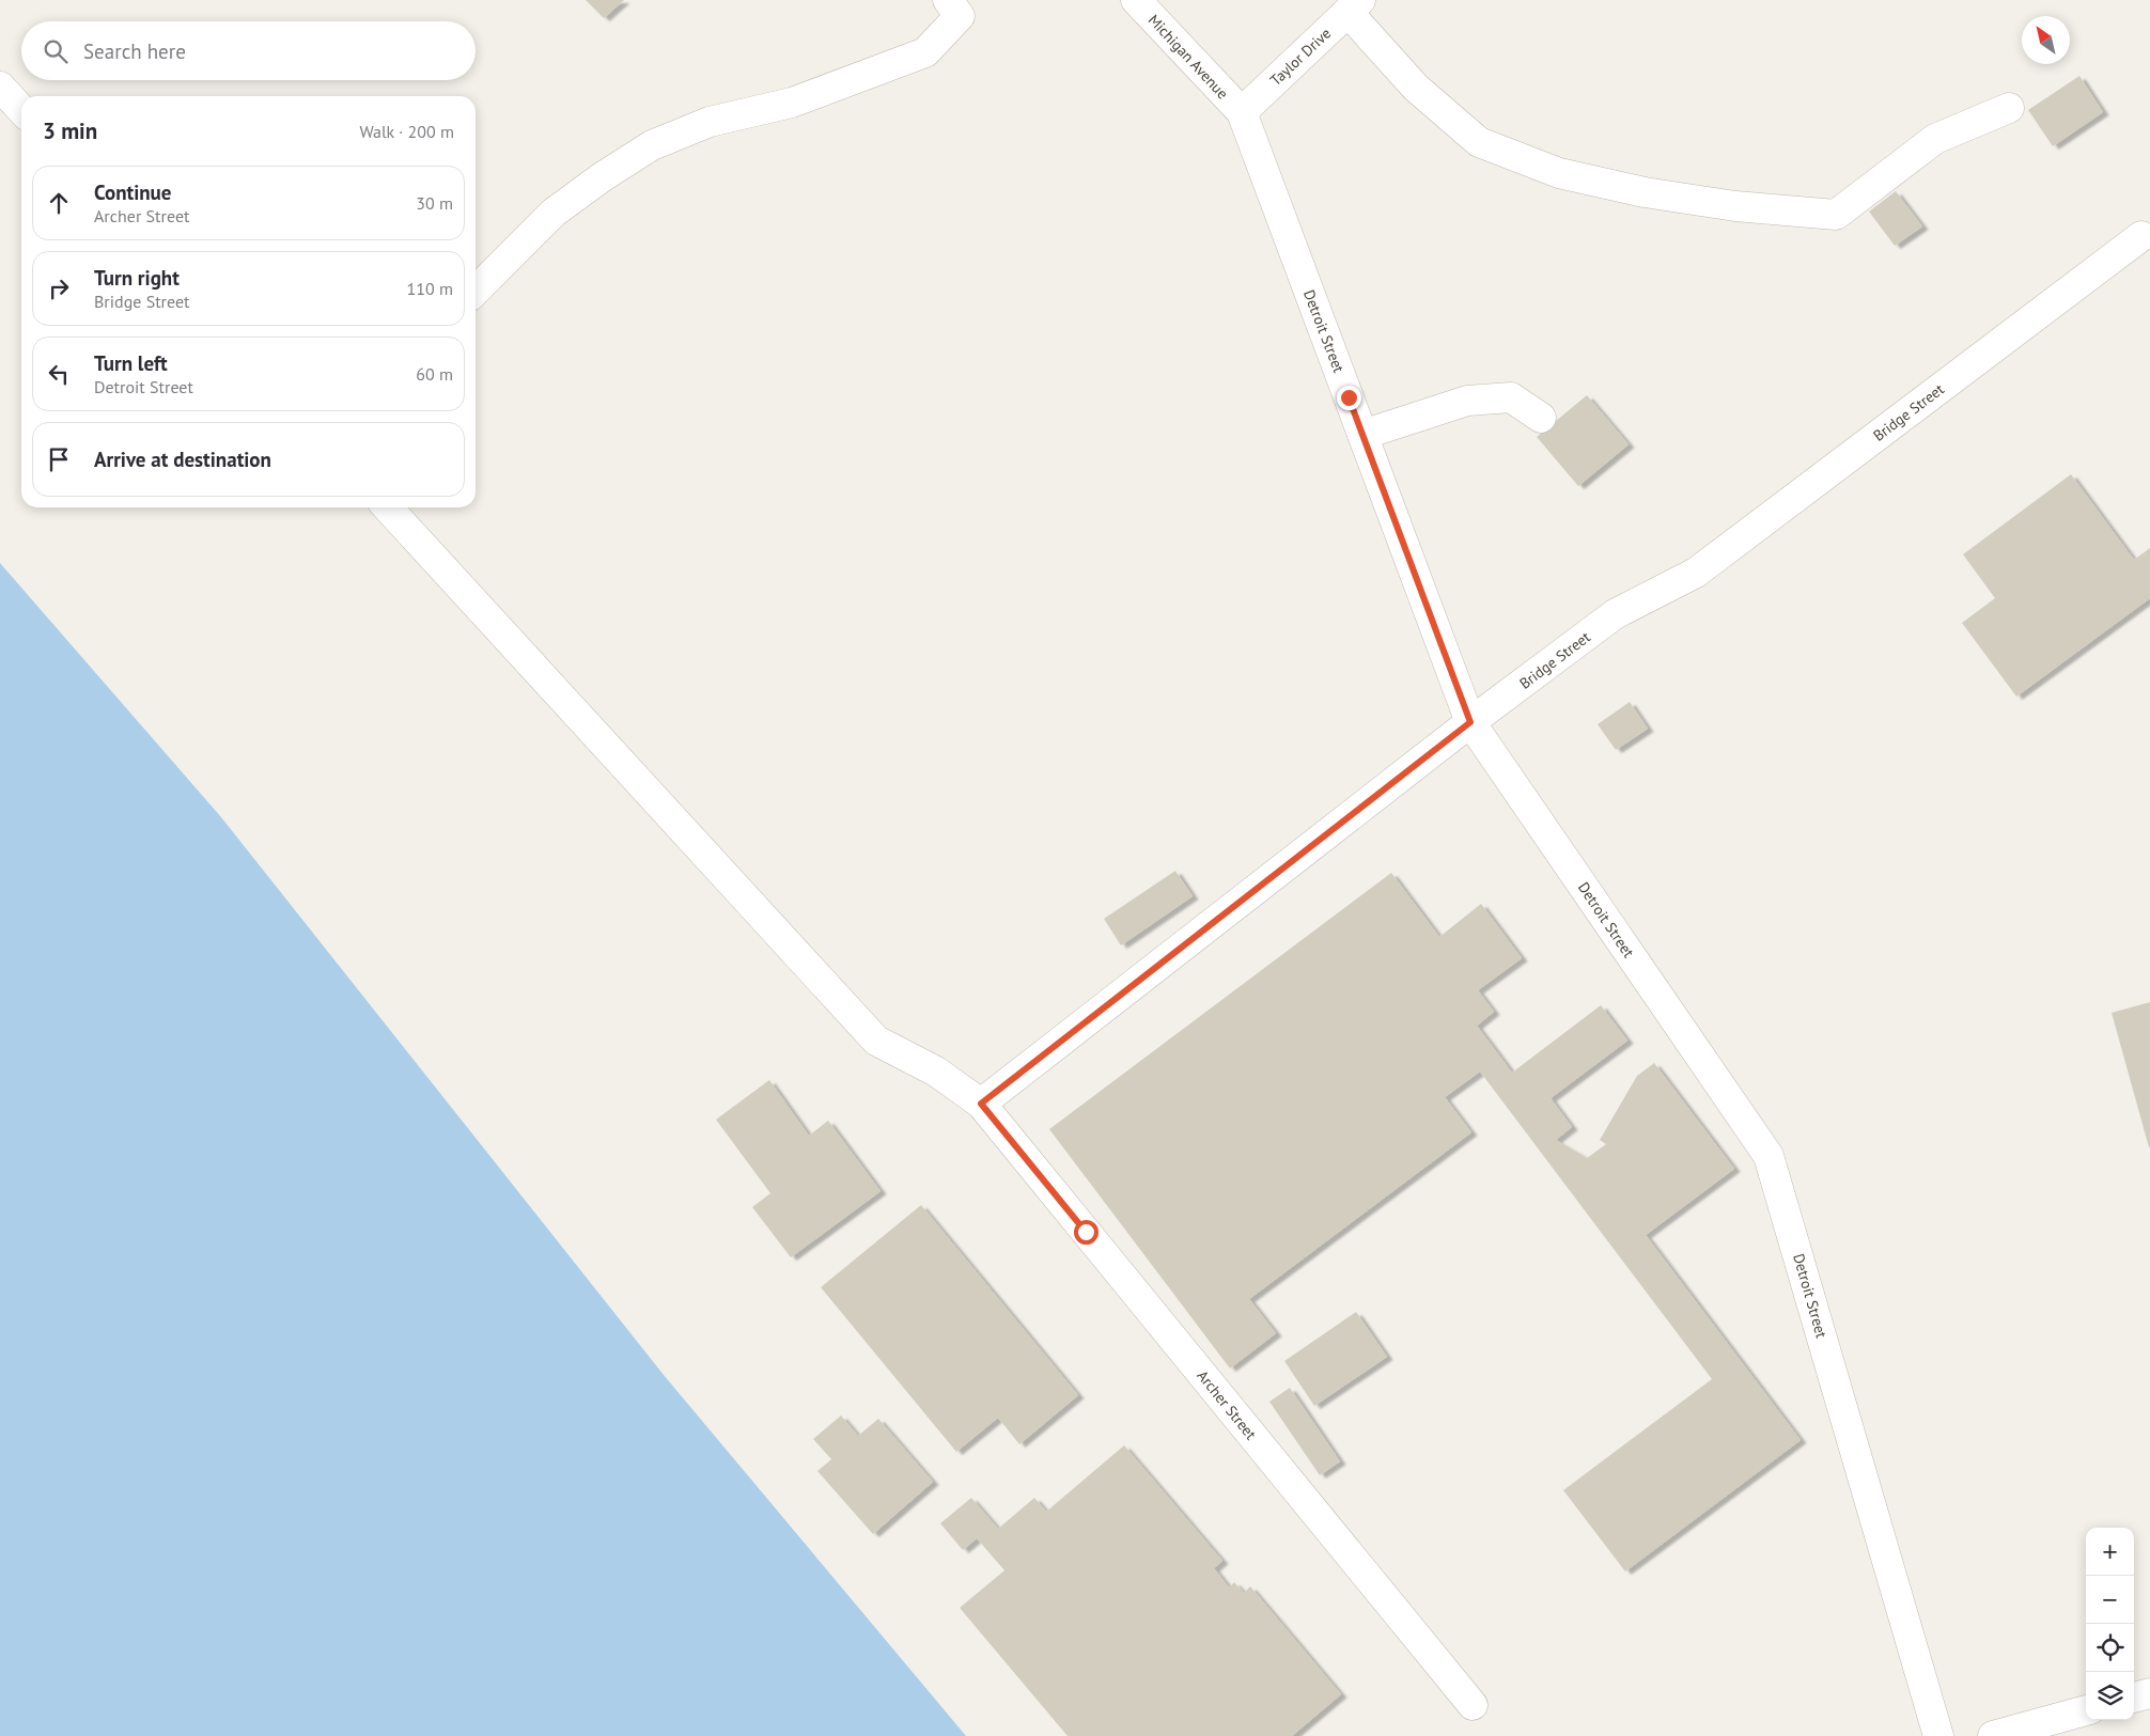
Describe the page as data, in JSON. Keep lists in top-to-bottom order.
{
  "streets": {
    "street": [
      "Michigan Avenue",
      "Taylor Drive",
      "Detroit Street",
      "Bridge Street",
      "Archer Street"
    ]
  },
  "crossings": [
    ["Michigan Avenue", "Taylor Drive"],
    ["Michigan Avenue", "Detroit Street"],
    ["Taylor Drive", "Detroit Street"],
    ["Detroit Street", "Bridge Street"],
    ["Bridge Street", "Archer Street"]
  ],
  "north": "top left",
  "page": {
    "search": "Search here",
    "heading": ["3 min", "Walk · 200 m"],
    "list": [
      ["Continue", "Archer Street", "30 m"],
      ["Turn right", "Bridge Street", "110 m"],
      ["Turn left", "Detroit Street", "60 m"],
      "Arrive at destination"
    ],
    "map_buttons": ["+", "−"]
  }
}
